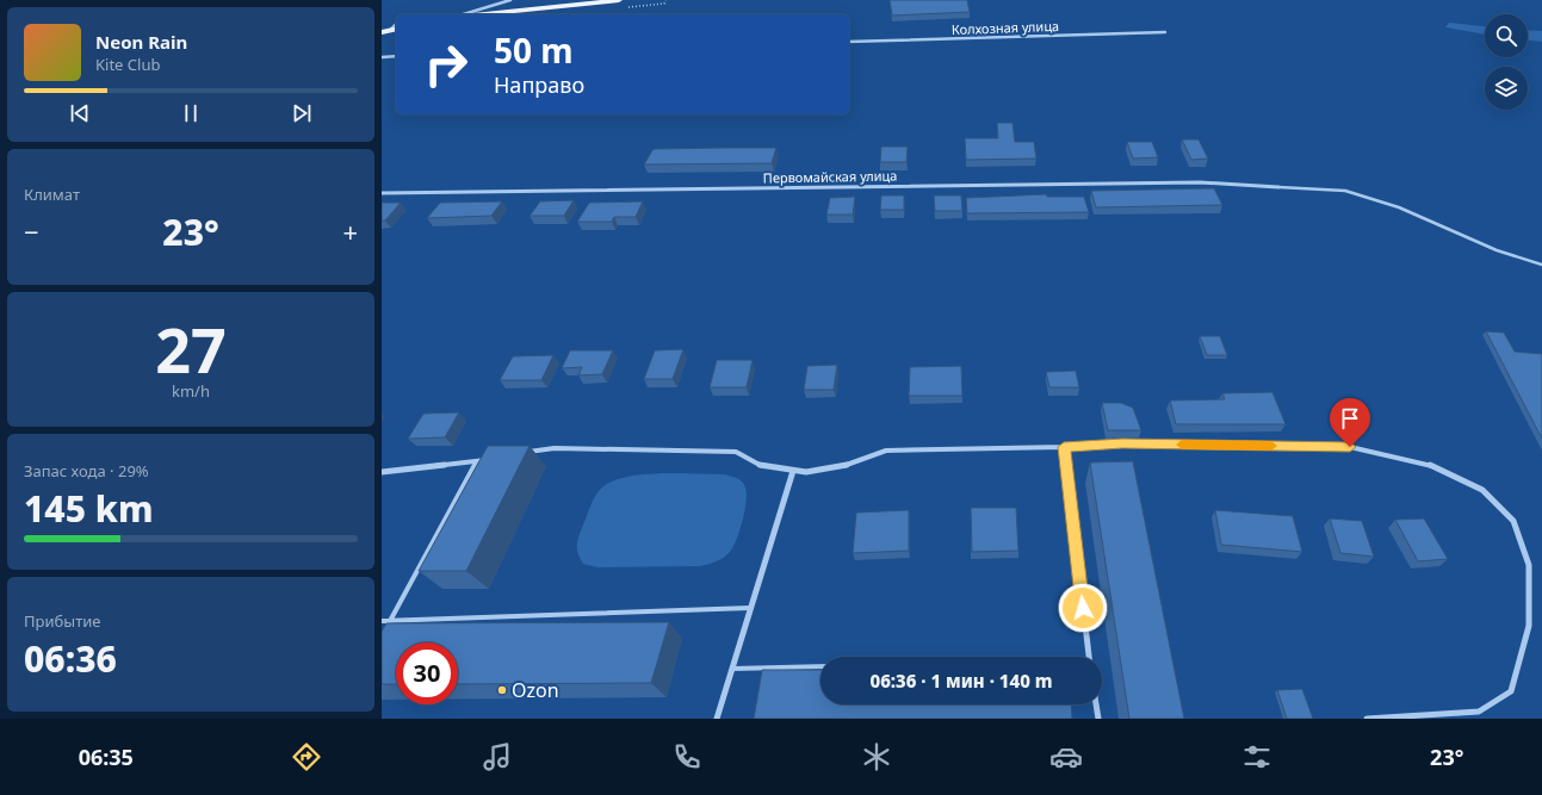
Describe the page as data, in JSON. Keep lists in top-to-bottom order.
{
  "streets": {
    "street": ["Колхозная улица", "Первомайская улица"]
  },
  "places": ["Ozon"],
  "page": {
    "turn": ["50 m", "Направо"],
    "song": ["Neon Rain", "Kite Club"],
    "tile": [
      "Климат",
      ["27", "km/h"],
      ["Запас хода · 29%", "145 km"],
      ["Прибытие", "06:36"]
    ],
    "heat": ["−", "23°", "+"],
    "limit": "30",
    "trip": "06:36 · 1 мин · 140 m",
    "tabs": ["06:35", "23°"]
  }
}
